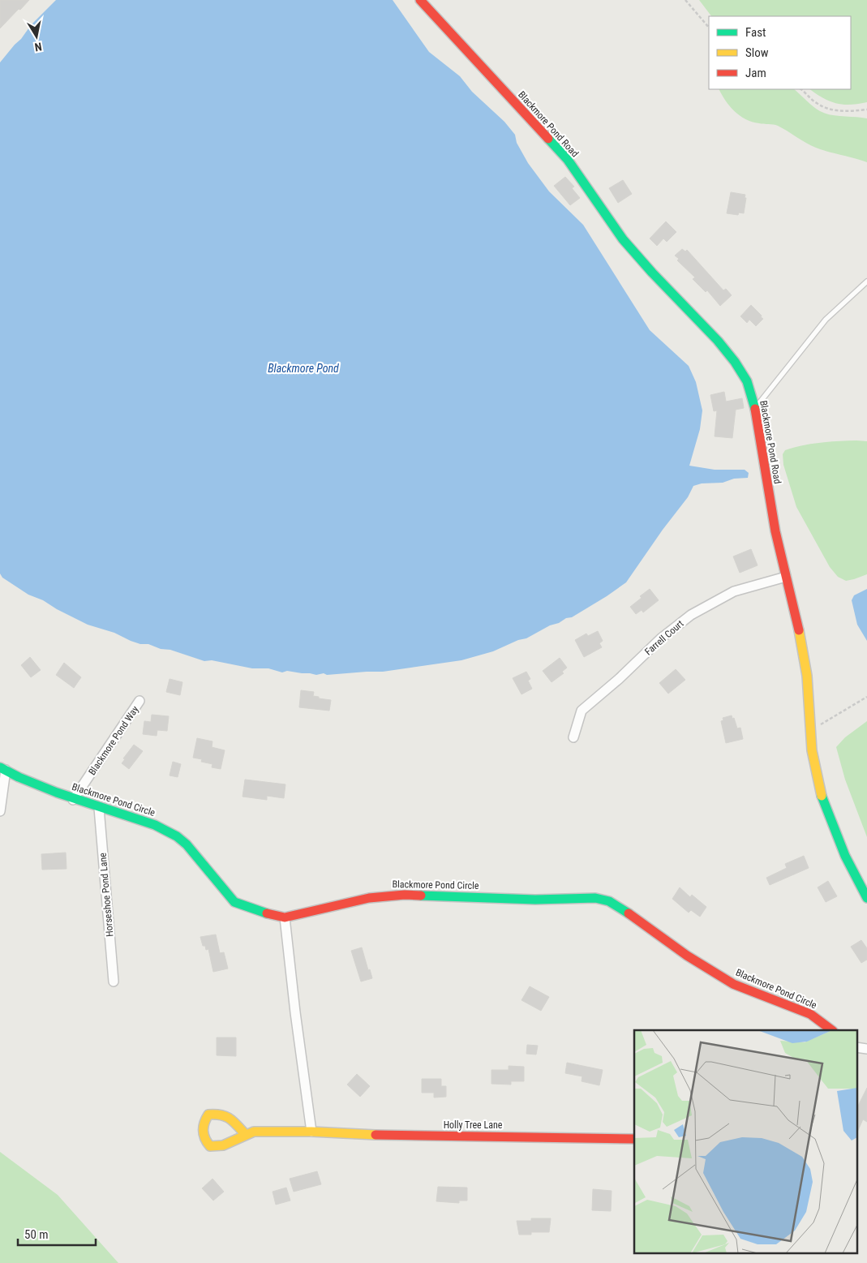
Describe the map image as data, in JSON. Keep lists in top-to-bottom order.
{
  "streets": {
    "street": [
      "Blackmore Pond Road",
      "Farrell Court",
      "Blackmore Pond Way",
      "Blackmore Pond Circle",
      "Horseshoe Pond Lane",
      "Holly Tree Lane"
    ]
  },
  "crossings": [
    ["Blackmore Pond Road", "Farrell Court"],
    ["Blackmore Pond Way", "Blackmore Pond Circle"],
    ["Blackmore Pond Circle", "Horseshoe Pond Lane"]
  ],
  "water": ["Blackmore Pond"],
  "legend": ["Fast", "Slow", "Jam"],
  "scale_bar": "50 m",
  "north": "bottom"
}
